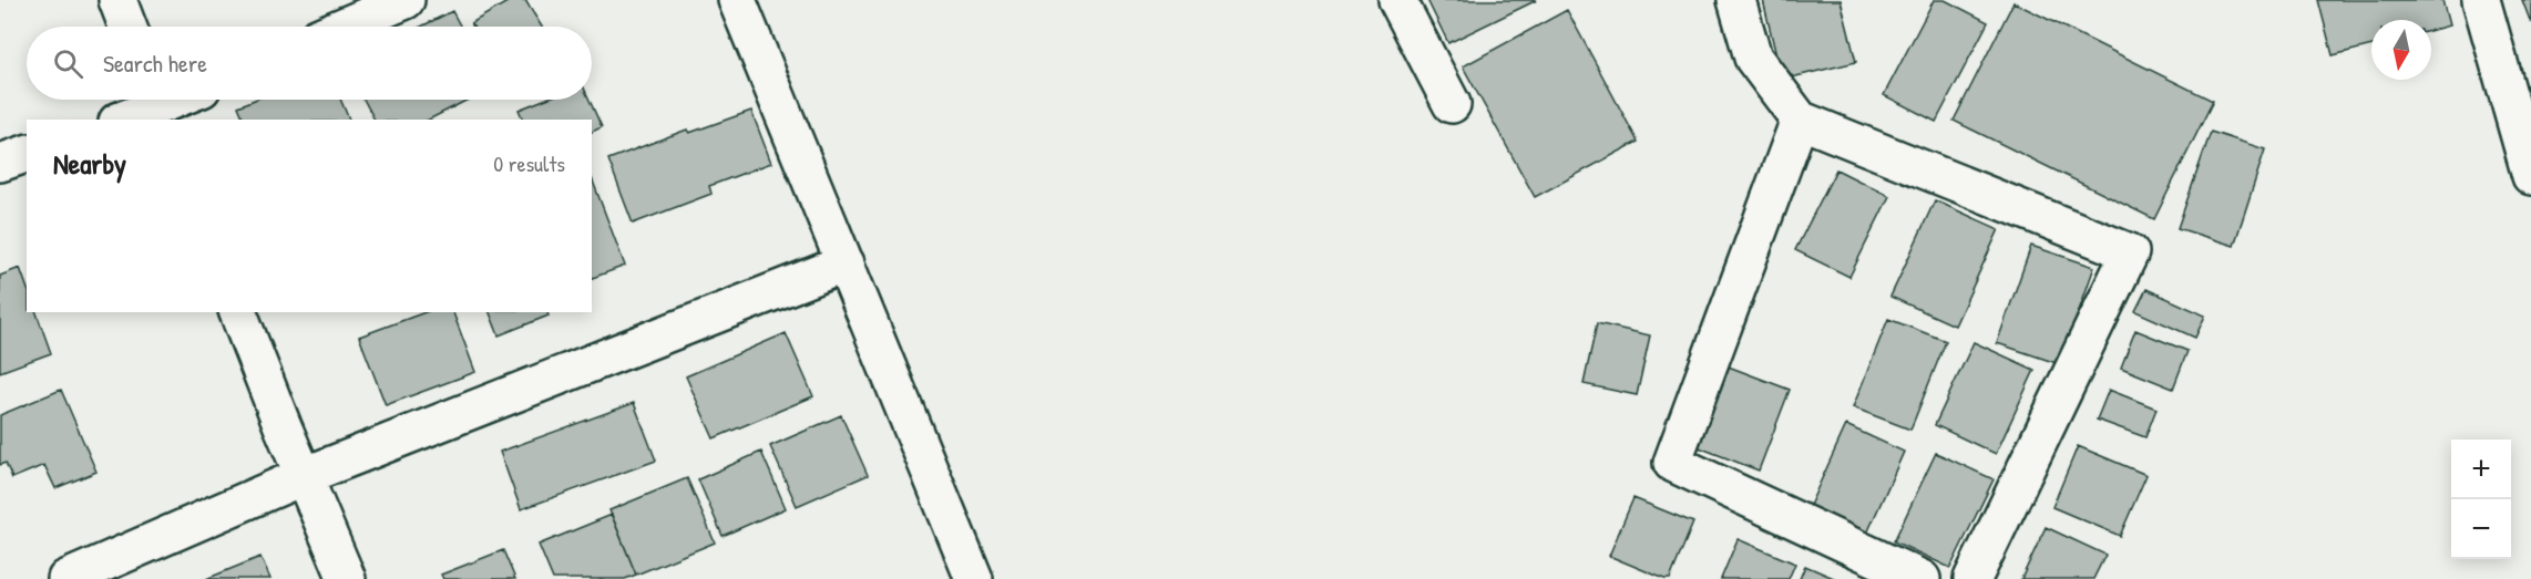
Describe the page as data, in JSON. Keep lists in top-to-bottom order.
{
  "north": "bottom",
  "page": {
    "search": "Search here",
    "heading": ["Nearby", "0 results"],
    "map_buttons": ["+", "−"]
  }
}
